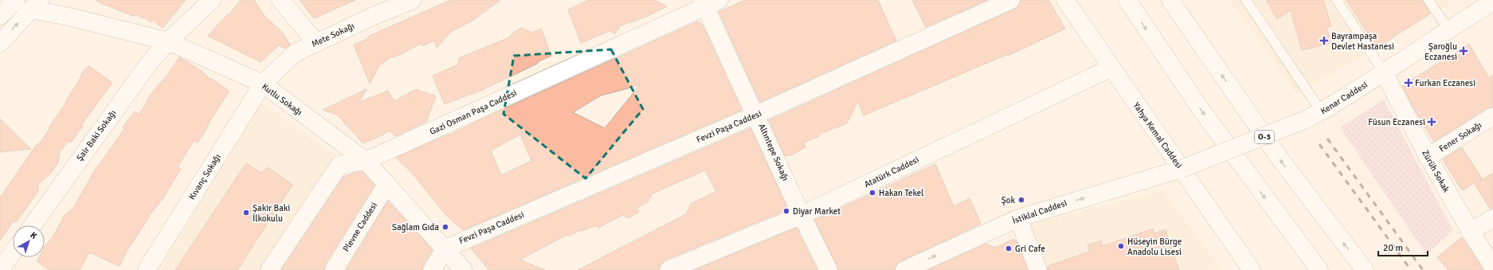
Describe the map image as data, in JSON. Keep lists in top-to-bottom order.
{
  "streets": {
    "main road": [
      "Mete Sokağı",
      "Kenar Caddesi",
      "Kutlu Sokağı",
      "Gazi Osman Paşa Caddesi",
      "Fevzi Paşa Caddesi",
      "Şair Baki Sokağı",
      "Yahya Kemal Caddesi",
      "O-3",
      "Fener Sokağı",
      "Altıntepe Sokağı",
      "Zürüh Sokak",
      "Atatürk Caddesi",
      "Kıvanç Sokağı",
      "İstiklal Caddesi",
      "Plevne Caddesi"
    ]
  },
  "crossings": [
    ["Mete Sokağı", "Kutlu Sokağı"],
    ["Mete Sokağı", "Kıvanç Sokağı"],
    ["Kenar Caddesi", "Yahya Kemal Caddesi"],
    ["Kenar Caddesi", "Zürüh Sokak"],
    ["Kenar Caddesi", "İstiklal Caddesi"],
    ["Kutlu Sokağı", "Gazi Osman Paşa Caddesi"],
    ["Kutlu Sokağı", "Fevzi Paşa Caddesi"],
    ["Kutlu Sokağı", "Şair Baki Sokağı"],
    ["Kutlu Sokağı", "Kıvanç Sokağı"],
    ["Kutlu Sokağı", "Plevne Caddesi"],
    ["Gazi Osman Paşa Caddesi", "Altıntepe Sokağı"],
    ["Fevzi Paşa Caddesi", "Altıntepe Sokağı"],
    ["Yahya Kemal Caddesi", "Atatürk Caddesi"],
    ["Yahya Kemal Caddesi", "İstiklal Caddesi"],
    ["Fener Sokağı", "Zürüh Sokak"],
    ["Altıntepe Sokağı", "Atatürk Caddesi"]
  ],
  "one_way": ["İstiklal Caddesi"],
  "places": {
    "health": [
      "Bayrampaşa Devlet Hastanesi",
      "Şaroğlu Eczanesi",
      "Furkan Eczanesi",
      "Füsun Eczanesi"
    ],
    "other": [
      "Hakan Tekel",
      "Şok",
      "Diyar Market",
      "Şakir Baki İlkokulu",
      "Sağlam Gıda",
      "Hüseyin Bürge Anadolu Lisesi",
      "Gri Cafe"
    ]
  },
  "scale_bar": "20 m",
  "north": "top right"
}
